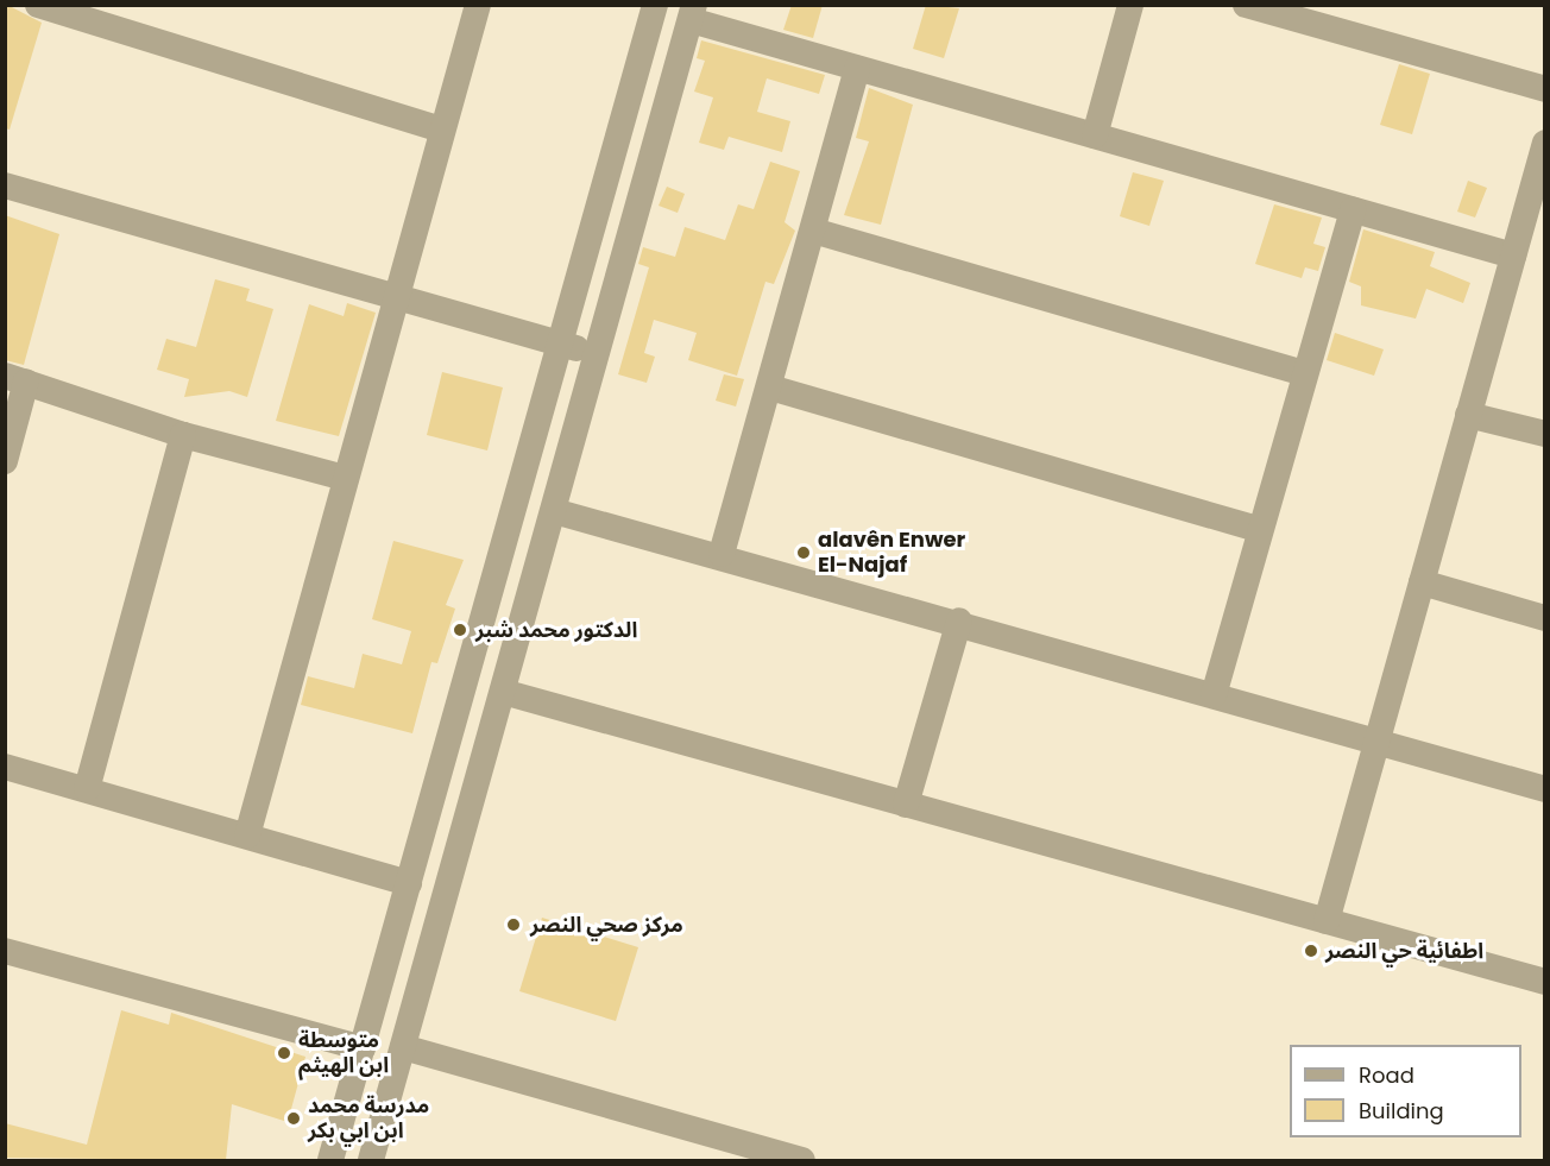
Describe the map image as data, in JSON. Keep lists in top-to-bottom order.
{
  "places": [
    "alavên Enwer El-Najaf",
    "الدكتور محمد شبر",
    "مركز صحي النصر",
    "اطفائية حي النصر",
    "متوسطة ابن الهيثم",
    "مدرسة محمد ابن ابي بكر"
  ],
  "legend": ["Road", "Building"]
}
